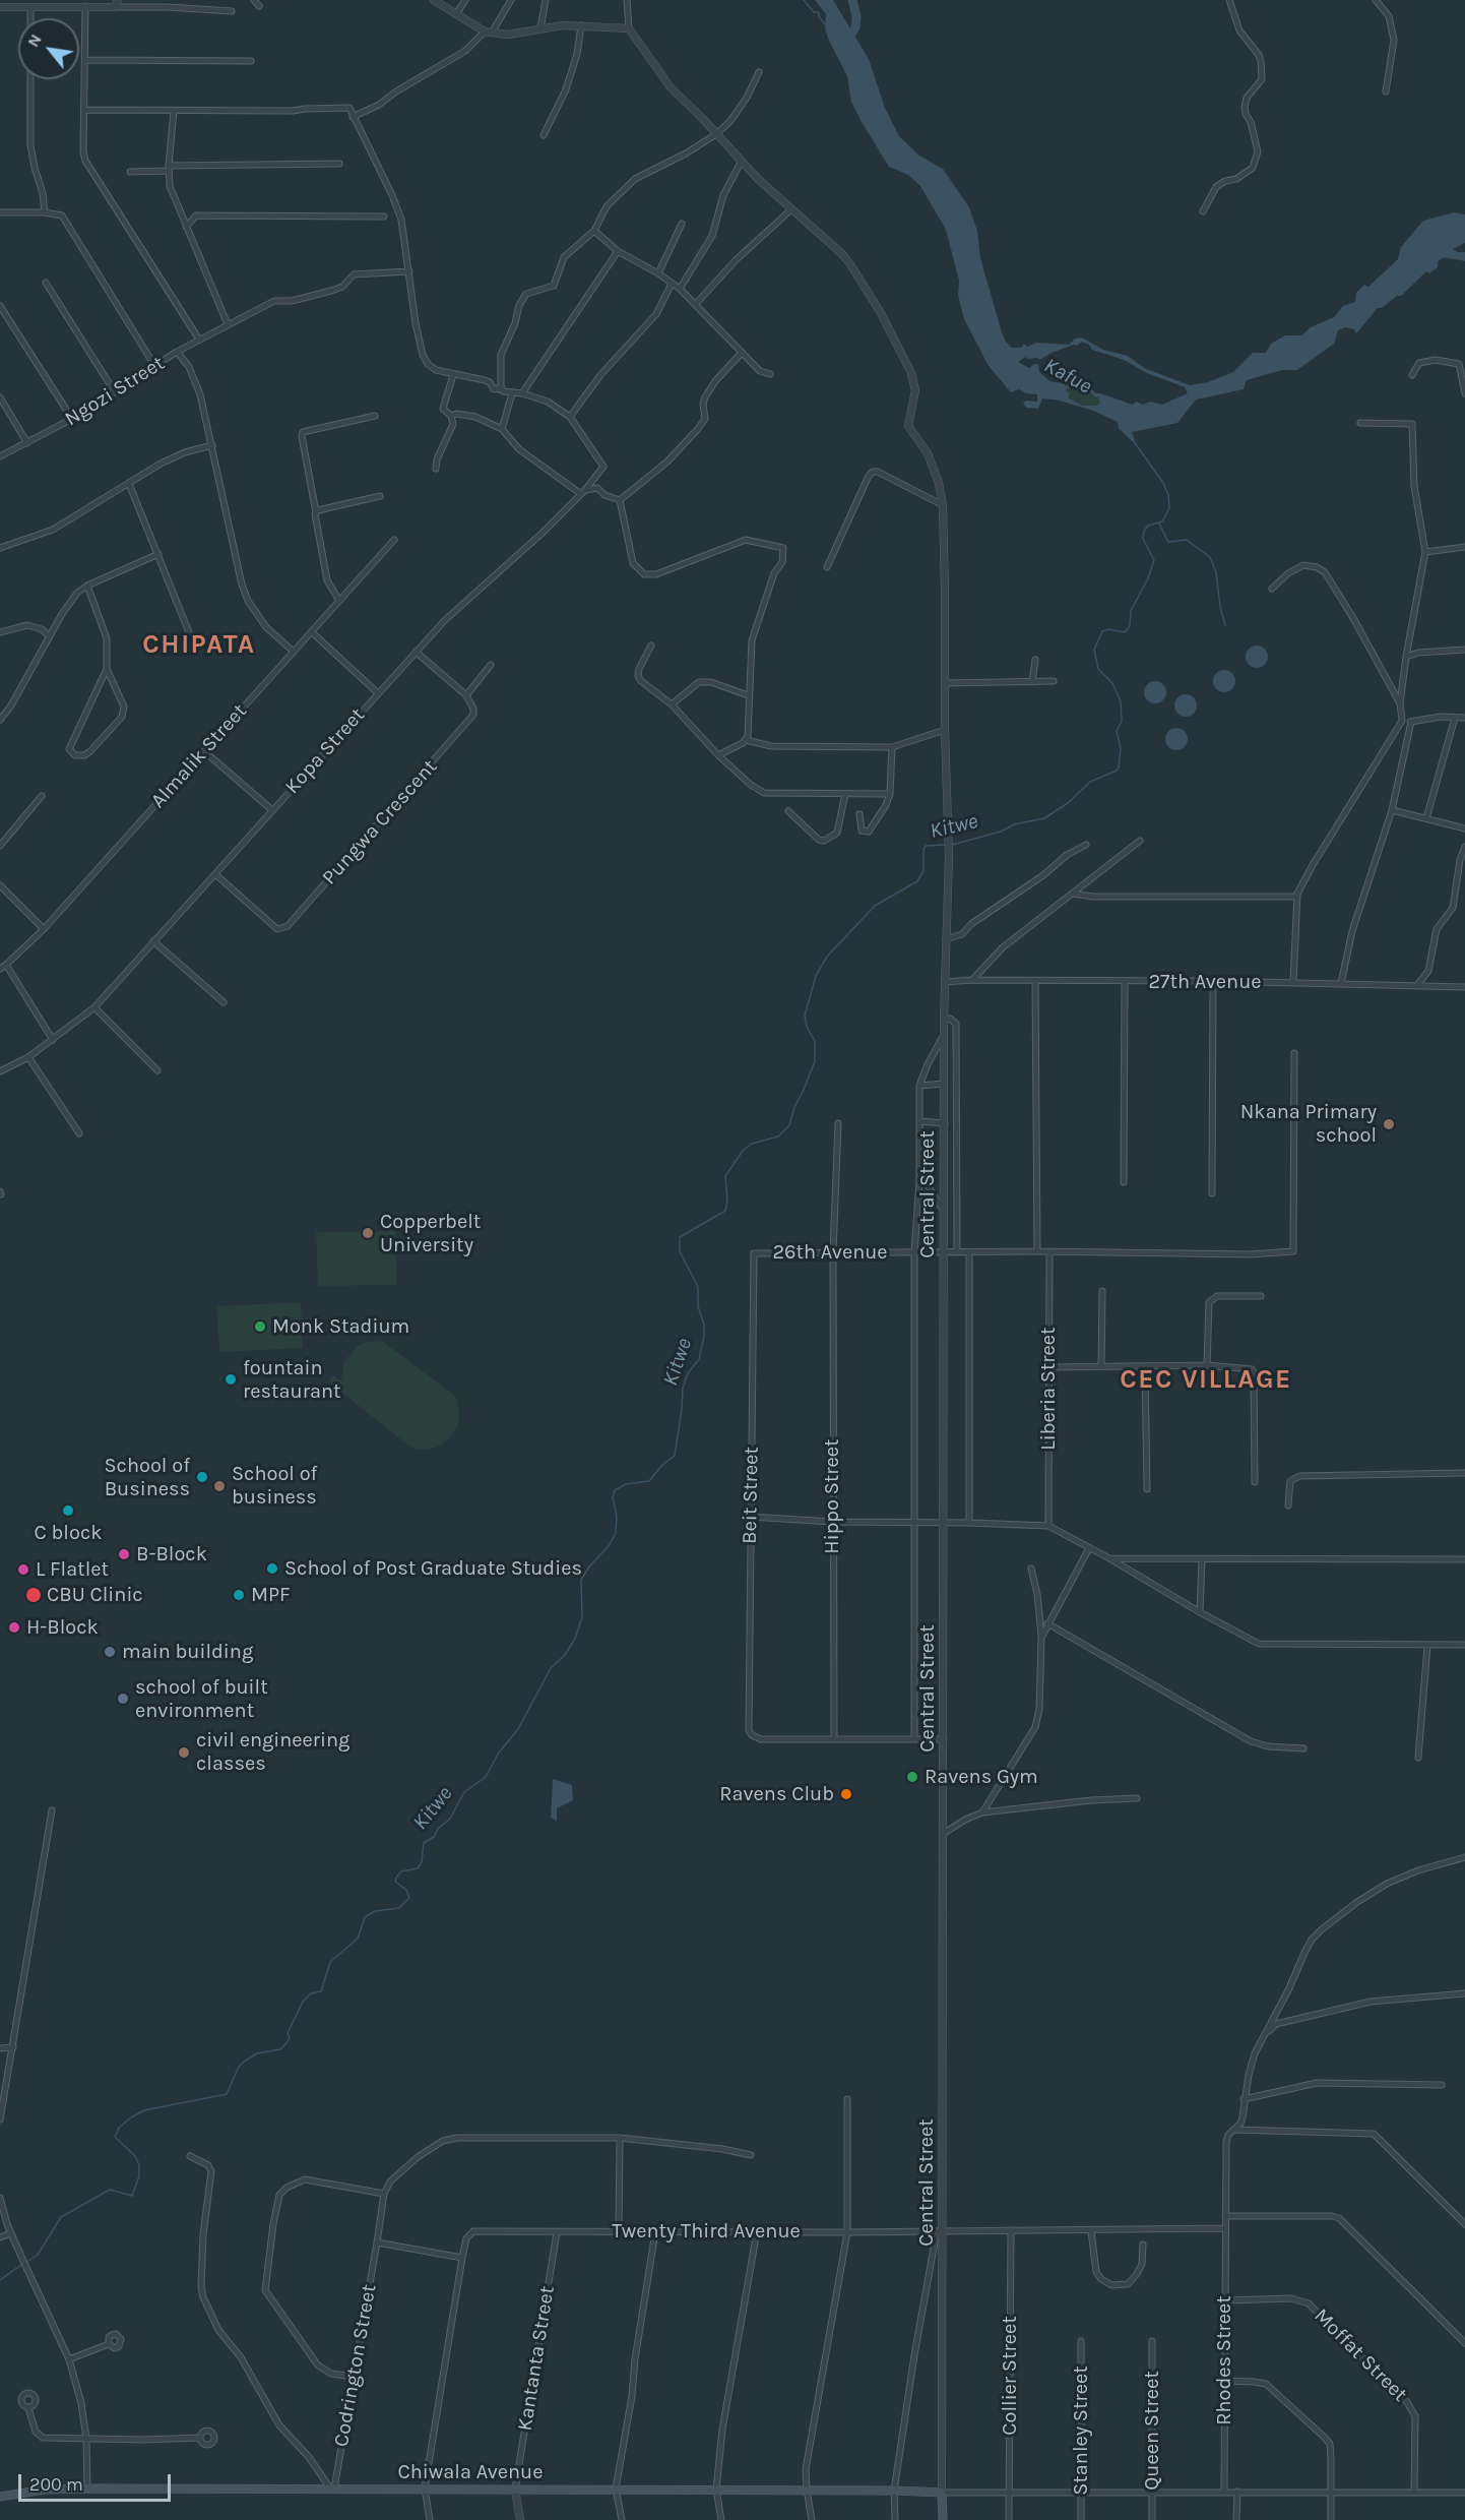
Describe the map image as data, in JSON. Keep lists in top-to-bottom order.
{
  "streets": {
    "main road": ["Central Street", "Chiwala Avenue"],
    "street": [
      "Ngozi Street",
      "Kopa Street",
      "Almalik Street",
      "Pungwa Crescent",
      "27th Avenue",
      "26th Avenue",
      "Liberia Street",
      "Beit Street",
      "Hippo Street",
      "Twenty Third Avenue",
      "Moffat Street",
      "Kantanta Street",
      "Rhodes Street",
      "Codrington Street",
      "Collier Street",
      "Stanley Street",
      "Queen Street"
    ]
  },
  "crossings": [
    ["Kopa Street", "Pungwa Crescent"],
    ["27th Avenue", "Central Street"],
    ["Central Street", "26th Avenue"],
    ["Central Street", "Twenty Third Avenue"],
    ["Central Street", "Chiwala Avenue"],
    ["26th Avenue", "Liberia Street"],
    ["26th Avenue", "Beit Street"],
    ["26th Avenue", "Hippo Street"],
    ["Beit Street", "Hippo Street"],
    ["Twenty Third Avenue", "Kantanta Street"],
    ["Twenty Third Avenue", "Rhodes Street"],
    ["Twenty Third Avenue", "Collier Street"],
    ["Moffat Street", "Rhodes Street"],
    ["Kantanta Street", "Chiwala Avenue"],
    ["Codrington Street", "Chiwala Avenue"]
  ],
  "districts": ["CHIPATA", "CEC VILLAGE"],
  "water": ["Kafue", "Kitwe"],
  "places": [
    "Nkana Primary school",
    "Copperbelt University",
    "Monk Stadium",
    "fountain restaurant",
    "School of Business",
    "School of business",
    "C block",
    "B-Block",
    "School of Post Graduate Studies",
    "L Flatlet",
    "CBU Clinic",
    "MPF",
    "H-Block",
    "main building",
    "school of built environment",
    "civil engineering classes",
    "Ravens Gym",
    "Ravens Club"
  ],
  "scale_bar": "200 m",
  "north": "top left"
}
